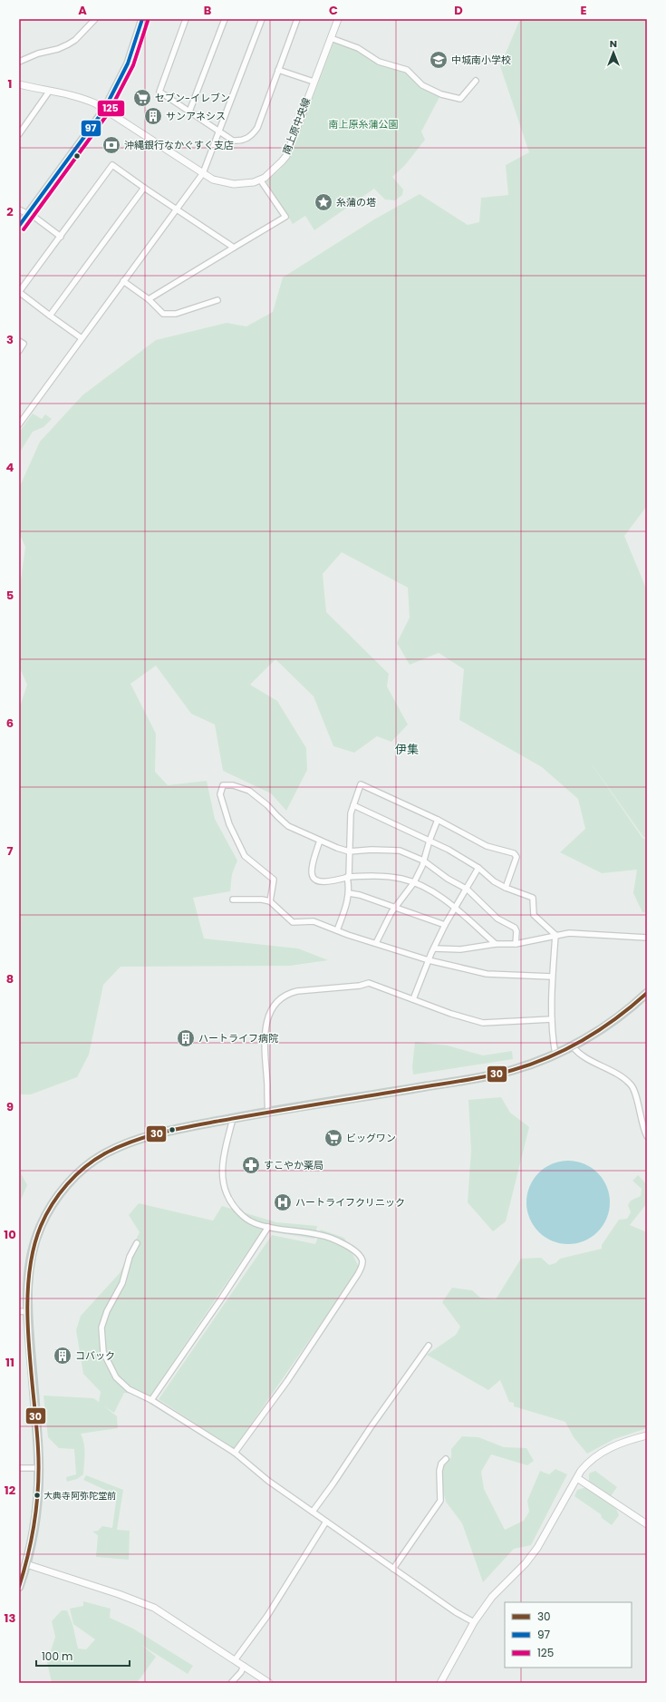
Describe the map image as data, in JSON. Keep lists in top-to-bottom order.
{
  "streets": {
    "street": ["南上原中央線"]
  },
  "districts": ["伊集"],
  "parks": ["南上原糸蒲公園"],
  "places": {
    "school or university": ["中城南小学校"],
    "supermarket": ["セブン-イレブン", "ビッグワン"],
    "building": ["サンアネシス", "ハートライフ病院", "コバック"],
    "bank": ["沖縄銀行なかぐすく支店"],
    "place": ["糸蒲の塔"],
    "pharmacy": ["すこやか薬局"],
    "hospital": ["ハートライフクリニック"],
    "other": ["大典寺阿弥陀堂前"]
  },
  "lines": ["transit line 97", "transit line 125", "transit line 30"],
  "legend": ["30", "97", "125"],
  "scale_bar": "100 m",
  "north": "top",
  "grid": {
    "columns": [
      "A",
      "B",
      "C",
      "D",
      "E"
    ],
    "rows": [
      "1",
      "2",
      "3",
      "4",
      "5",
      "6",
      "7",
      "8",
      "9",
      "10",
      "11",
      "12",
      "13"
    ]
  }
}
